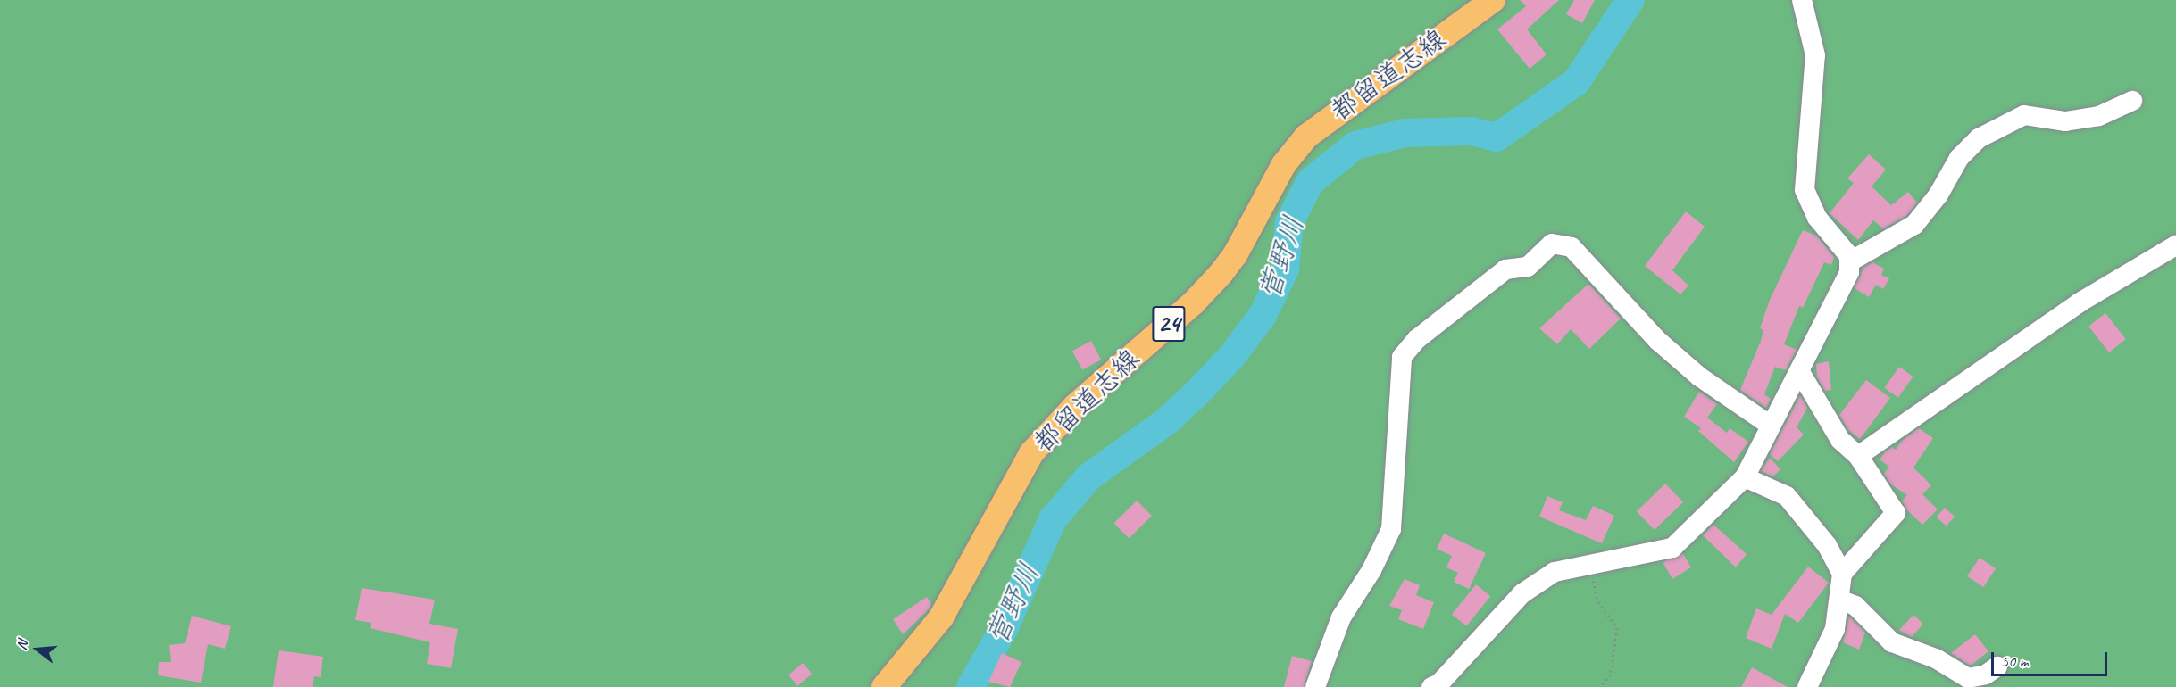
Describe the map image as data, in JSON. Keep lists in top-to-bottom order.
{
  "streets": {
    "main road": ["都留道志線", "24"]
  },
  "water": ["菅野川"],
  "scale_bar": "50 m",
  "north": "left"
}
